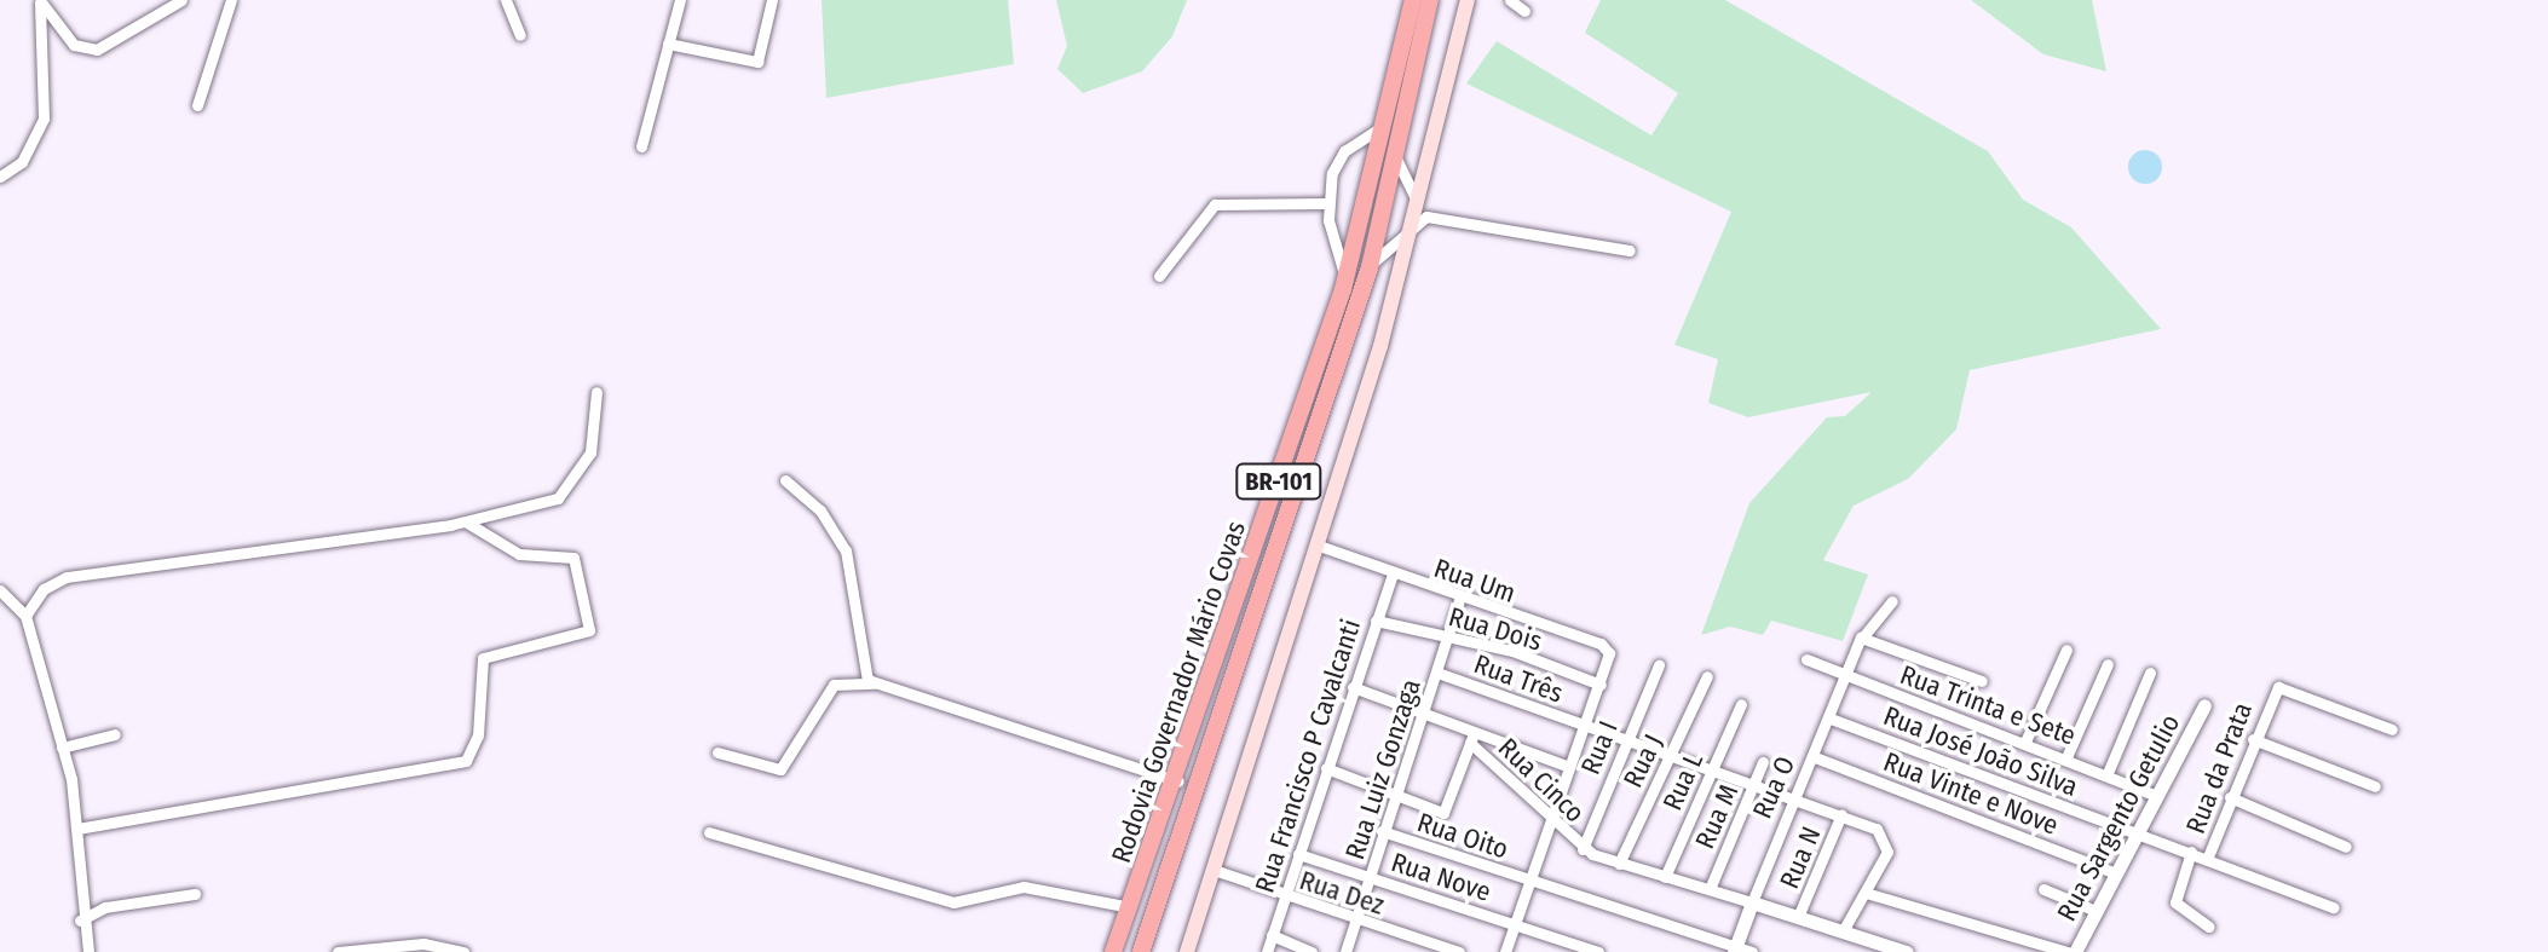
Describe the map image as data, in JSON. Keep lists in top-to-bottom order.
{
  "streets": {
    "highway": ["BR-101", "Rodovia Governador Mário Covas"],
    "street": [
      "Rua Um",
      "Rua Dois",
      "Rua Três",
      "Rua Trinta e Sete",
      "Rua I",
      "Rua José João Silva",
      "Rua Francisco P Cavalcanti",
      "Rua J",
      "Rua da Prata",
      "Rua Luiz Gonzaga",
      "Rua Cinco",
      "Rua L",
      "Rua O",
      "Rua Vinte e Nove",
      "Rua M",
      "Rua Sargento Getulio",
      "Rua Oito",
      "Rua N",
      "Rua Nove",
      "Rua Dez"
    ]
  },
  "crossings": [
    ["Rua Um", "Rua Dois"],
    ["Rua Um", "Rua Francisco P Cavalcanti"],
    ["Rua Um", "Rua Luiz Gonzaga"],
    ["Rua Dois", "Rua Francisco P Cavalcanti"],
    ["Rua Dois", "Rua Luiz Gonzaga"],
    ["Rua Três", "Rua Luiz Gonzaga"],
    ["Rua Trinta e Sete", "Rua O"],
    ["Rua Trinta e Sete", "Rua Sargento Getulio"],
    ["Rua I", "Rua Cinco"],
    ["Rua José João Silva", "Rua da Prata"],
    ["Rua José João Silva", "Rua O"],
    ["Rua José João Silva", "Rua Sargento Getulio"],
    ["Rua Francisco P Cavalcanti", "Rua Oito"],
    ["Rua Francisco P Cavalcanti", "Rua Nove"],
    ["Rua Francisco P Cavalcanti", "Rua Dez"],
    ["Rua Luiz Gonzaga", "Rua Oito"],
    ["Rua Luiz Gonzaga", "Rua Nove"],
    ["Rua Luiz Gonzaga", "Rua Dez"],
    ["Rua Cinco", "Rua Oito"],
    ["Rua O", "Rua Vinte e Nove"],
    ["Rua O", "Rua Oito"],
    ["Rua Vinte e Nove", "Rua Sargento Getulio"]
  ]
}
